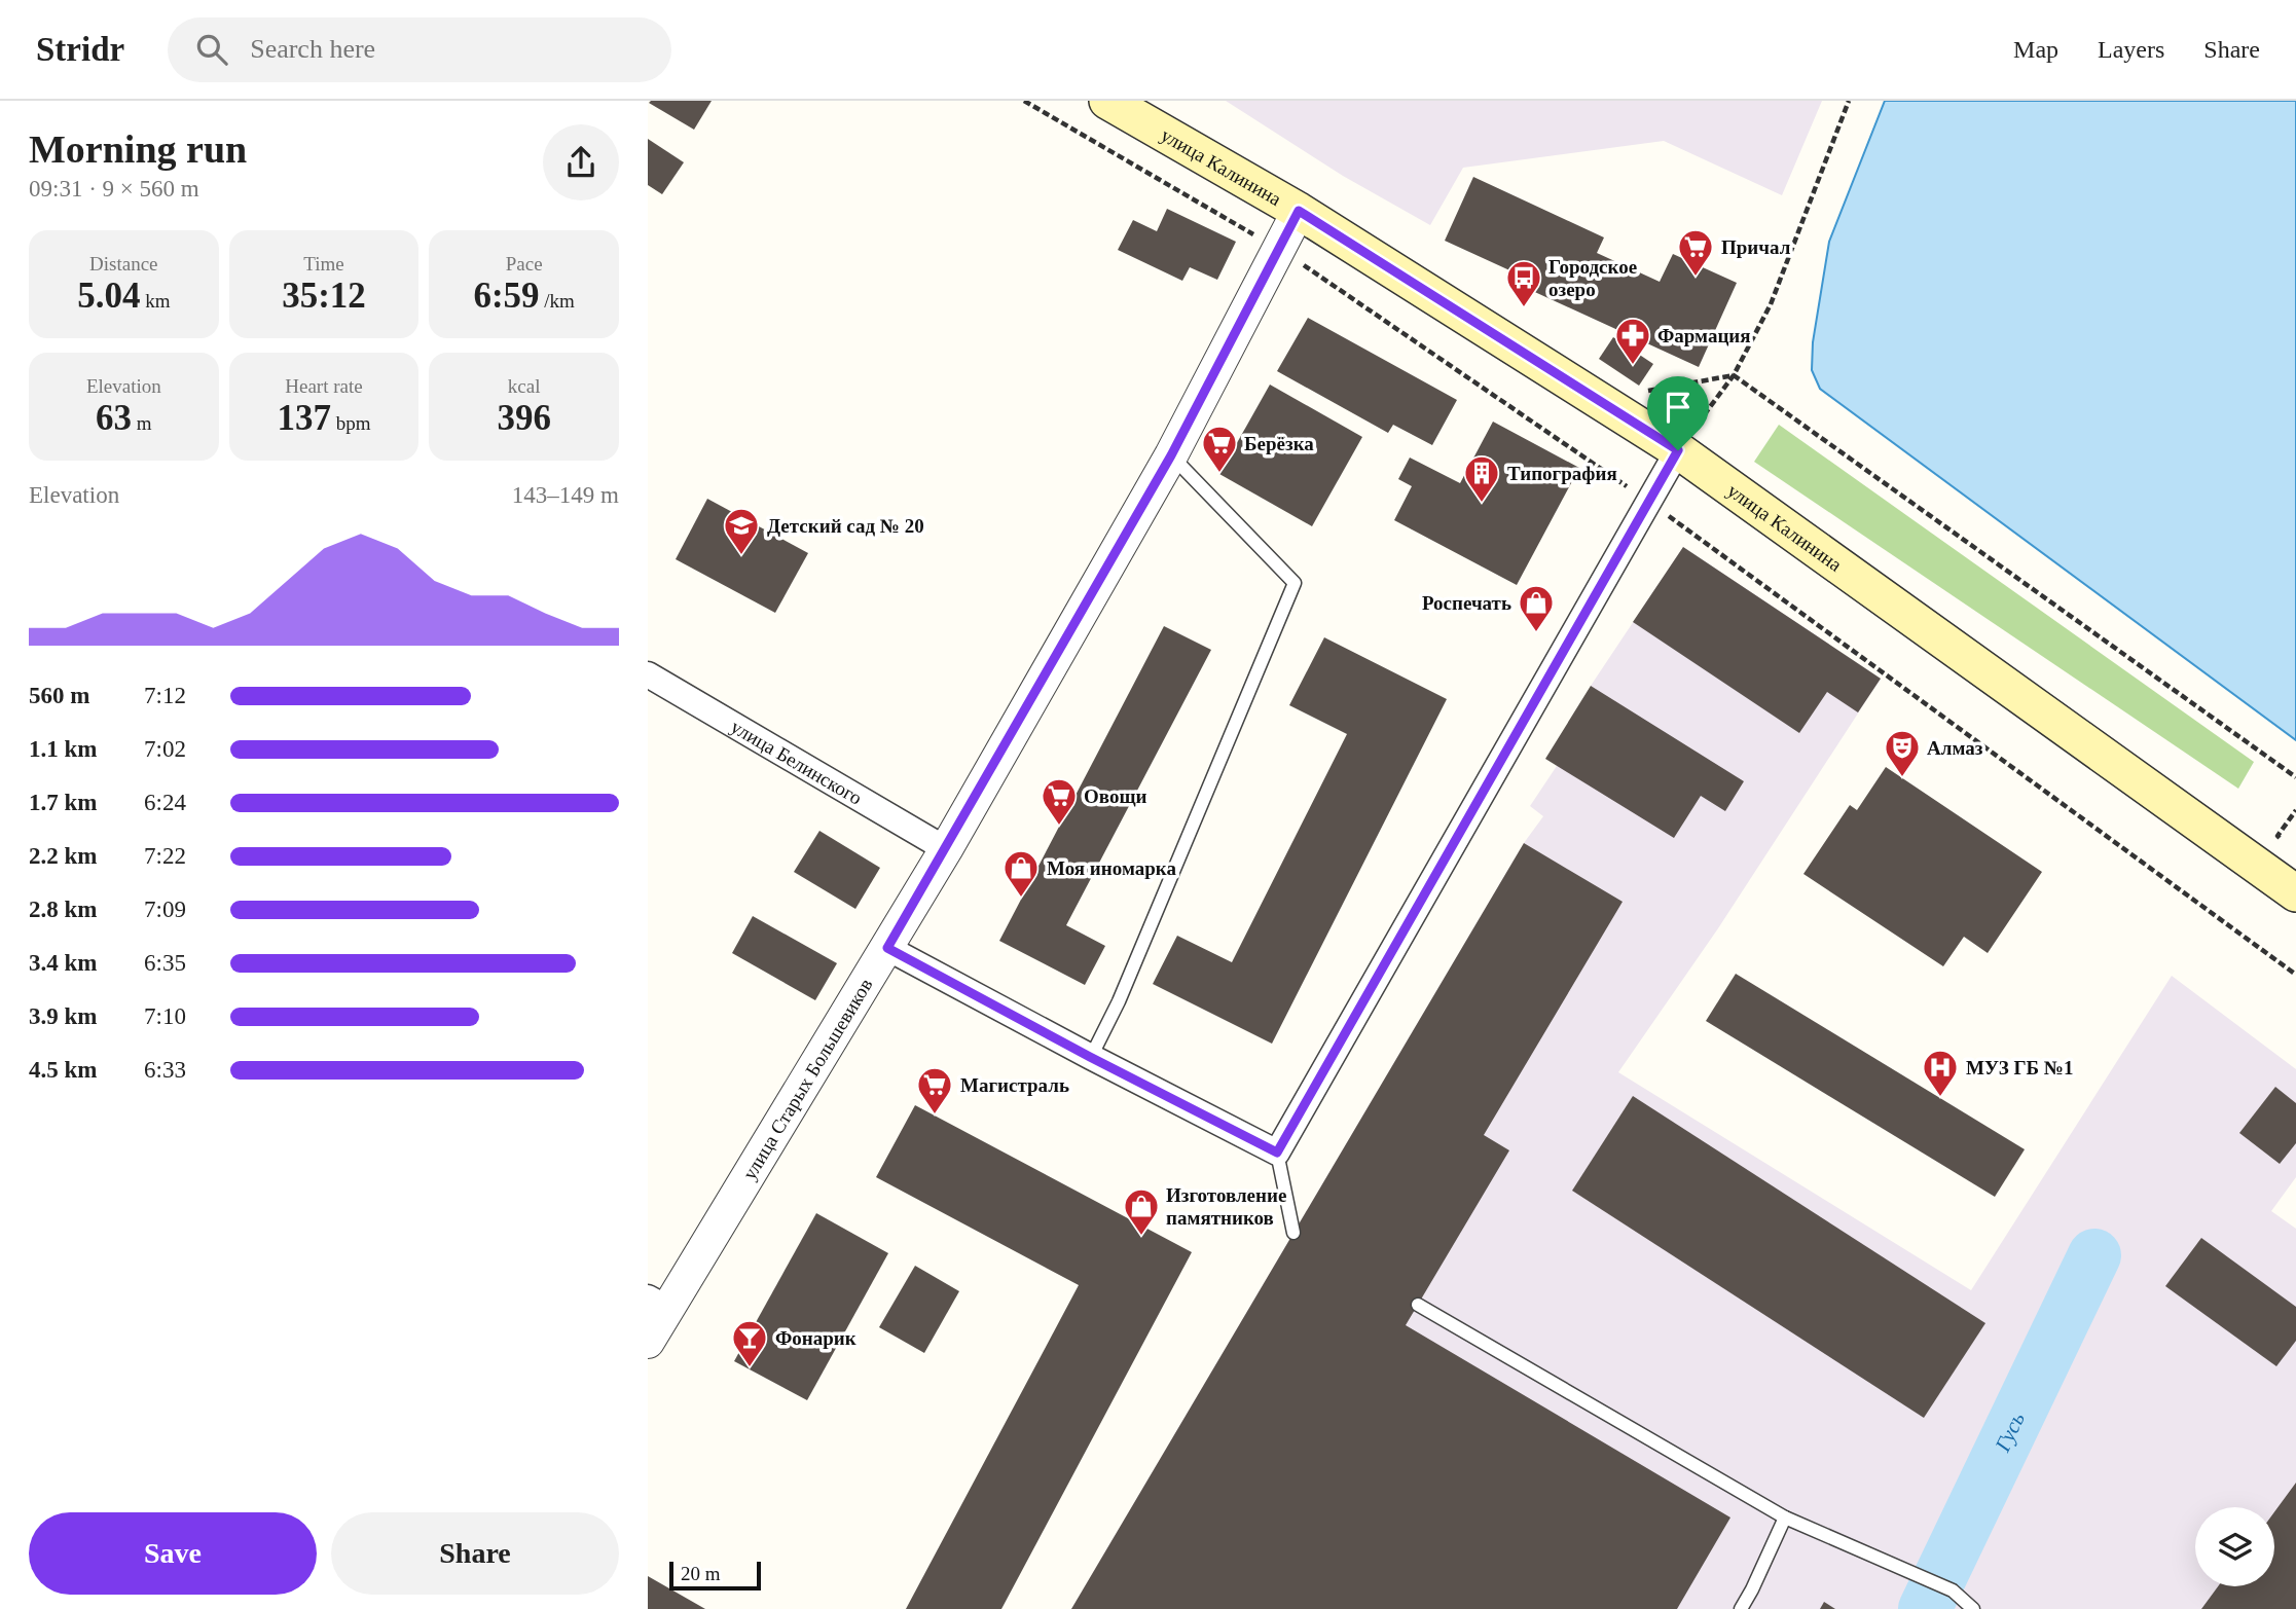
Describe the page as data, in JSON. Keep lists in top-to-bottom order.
{
  "streets": {
    "main road": ["улица Калинина"],
    "street": ["улица Белинского", "улица Старых Большевиков"]
  },
  "crossings": [
    ["улица Калинина", "улица Старых Большевиков"],
    ["улица Белинского", "улица Старых Большевиков"]
  ],
  "water": ["Гусь"],
  "places": {
    "supermarket": [
      "Причал",
      "Берёзка",
      "Овощи",
      "Магистраль"
    ],
    "bus stop": ["Городское озеро"],
    "pharmacy": ["Фармация"],
    "building": ["Типография"],
    "school or university": ["Детский сад № 20"],
    "shop": ["Роспечать", "Моя иномарка", "Изготовление памятников"],
    "theatre": ["Алмаз"],
    "hospital": ["МУЗ ГБ №1"],
    "bar": ["Фонарик"]
  },
  "scale_bar": "20 m",
  "page": {
    "header": "Stridr",
    "search": "Search here",
    "nav": ["Map", "Layers", "Share"],
    "heading": ["Morning run", "09:31 · 9 × 560 m"],
    "stats": [
      ["Distance", "5.04 km"],
      ["Time", "35:12"],
      ["Pace", "6:59 /km"],
      ["Elevation", "63 m"],
      ["Heart rate", "137 bpm"],
      ["kcal", "396"]
    ],
    "chart": ["Elevation", "143–149 m"],
    "list": [
      {
        "name": "560 m",
        "note": "7:12"
      },
      {
        "name": "1.1 km",
        "note": "7:02"
      },
      {
        "name": "1.7 km",
        "note": "6:24"
      },
      {
        "name": "2.2 km",
        "note": "7:22"
      },
      {
        "name": "2.8 km",
        "note": "7:09"
      },
      {
        "name": "3.4 km",
        "note": "6:35"
      },
      {
        "name": "3.9 km",
        "note": "7:10"
      },
      {
        "name": "4.5 km",
        "note": "6:33"
      }
    ],
    "buttons": ["Save", "Share"],
    "scale": "20 m"
  }
}
